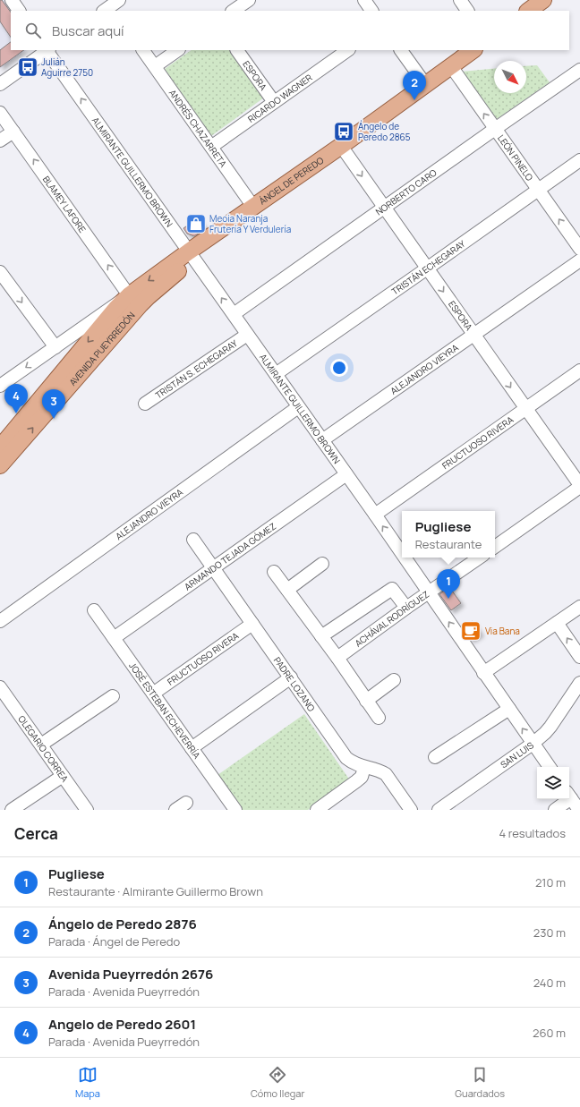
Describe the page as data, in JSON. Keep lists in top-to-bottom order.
{
  "streets": {
    "main road": ["ÁNGEL DE PEREDO", "AVENIDA PUEYRREDÓN"],
    "street": [
      "ESPORA",
      "RICARDO WAGNER",
      "ANDRÉS CHAZARRETA",
      "LEÓN PINELO",
      "ALMIRANTE GUILLERMO BROWN",
      "NORBERTO CARO",
      "BLAMEY LAFORE",
      "TRISTÁN ECHEGARAY",
      "ALEJANDRO VIEYRA",
      "TRISTÁN S. ECHEGARAY",
      "FRUCTUOSO RIVERA",
      "ARMANDO TEJADA GÓMEZ",
      "ACHÁVAL RODRÍGUEZ",
      "PADRE LOZANO",
      "JOSÉ ESTEBAN ECHEVERRÍA",
      "OLEGARIO CORREA",
      "SAN LUIS"
    ]
  },
  "crossings": [
    ["ESPORA", "RICARDO WAGNER"],
    ["ESPORA", "ÁNGEL DE PEREDO"],
    ["ESPORA", "NORBERTO CARO"],
    ["ESPORA", "TRISTÁN ECHEGARAY"],
    ["ESPORA", "ALEJANDRO VIEYRA"],
    ["ESPORA", "FRUCTUOSO RIVERA"],
    ["RICARDO WAGNER", "ANDRÉS CHAZARRETA"],
    ["ANDRÉS CHAZARRETA", "ÁNGEL DE PEREDO"],
    ["LEÓN PINELO", "ÁNGEL DE PEREDO"],
    ["LEÓN PINELO", "NORBERTO CARO"],
    ["LEÓN PINELO", "TRISTÁN ECHEGARAY"],
    ["ALMIRANTE GUILLERMO BROWN", "ÁNGEL DE PEREDO"],
    ["ALMIRANTE GUILLERMO BROWN", "NORBERTO CARO"],
    ["ALMIRANTE GUILLERMO BROWN", "TRISTÁN ECHEGARAY"],
    ["ALMIRANTE GUILLERMO BROWN", "AVENIDA PUEYRREDÓN"],
    ["ALMIRANTE GUILLERMO BROWN", "ALEJANDRO VIEYRA"],
    ["ALMIRANTE GUILLERMO BROWN", "TRISTÁN S. ECHEGARAY"],
    ["ALMIRANTE GUILLERMO BROWN", "FRUCTUOSO RIVERA"],
    ["ALMIRANTE GUILLERMO BROWN", "ARMANDO TEJADA GÓMEZ"],
    ["ALMIRANTE GUILLERMO BROWN", "ACHÁVAL RODRÍGUEZ"],
    ["ALMIRANTE GUILLERMO BROWN", "SAN LUIS"],
    ["ÁNGEL DE PEREDO", "BLAMEY LAFORE"],
    ["ÁNGEL DE PEREDO", "AVENIDA PUEYRREDÓN"],
    ["BLAMEY LAFORE", "AVENIDA PUEYRREDÓN"],
    ["FRUCTUOSO RIVERA", "PADRE LOZANO"],
    ["FRUCTUOSO RIVERA", "JOSÉ ESTEBAN ECHEVERRÍA"],
    ["ARMANDO TEJADA GÓMEZ", "PADRE LOZANO"],
    ["ARMANDO TEJADA GÓMEZ", "JOSÉ ESTEBAN ECHEVERRÍA"]
  ],
  "one_way": ["ESPORA", "LEÓN PINELO", "ALMIRANTE GUILLERMO BROWN"],
  "places": {
    "bus stop": ["Julián Aguirre 2750", "Ángelo de Peredo 2865"],
    "shop": ["Meoia Naranja Frutería Y Verdulería"],
    "cafe": ["Via Bana"]
  },
  "north": "bottom right",
  "page": {
    "search": "Buscar aquí",
    "pins": [
      "2",
      "4",
      "3",
      "1"
    ],
    "popup": ["Pugliese", "Restaurante"],
    "heading": ["Cerca", "4 resultados"],
    "list": [
      {
        "mark": "1",
        "name": "Pugliese",
        "note": "Restaurante · Almirante Guillermo Brown",
        "value": "210 m"
      },
      {
        "mark": "2",
        "name": "Ángelo de Peredo 2876",
        "note": "Parada · Ángel de Peredo",
        "value": "230 m"
      },
      {
        "mark": "3",
        "name": "Avenida Pueyrredón 2676",
        "note": "Parada · Avenida Pueyrredón",
        "value": "240 m"
      },
      {
        "mark": "4",
        "name": "Angelo de Peredo 2601",
        "note": "Parada · Avenida Pueyrredón",
        "value": "260 m"
      }
    ],
    "nav": ["Mapa", "Cómo llegar", "Guardados"]
  }
}
